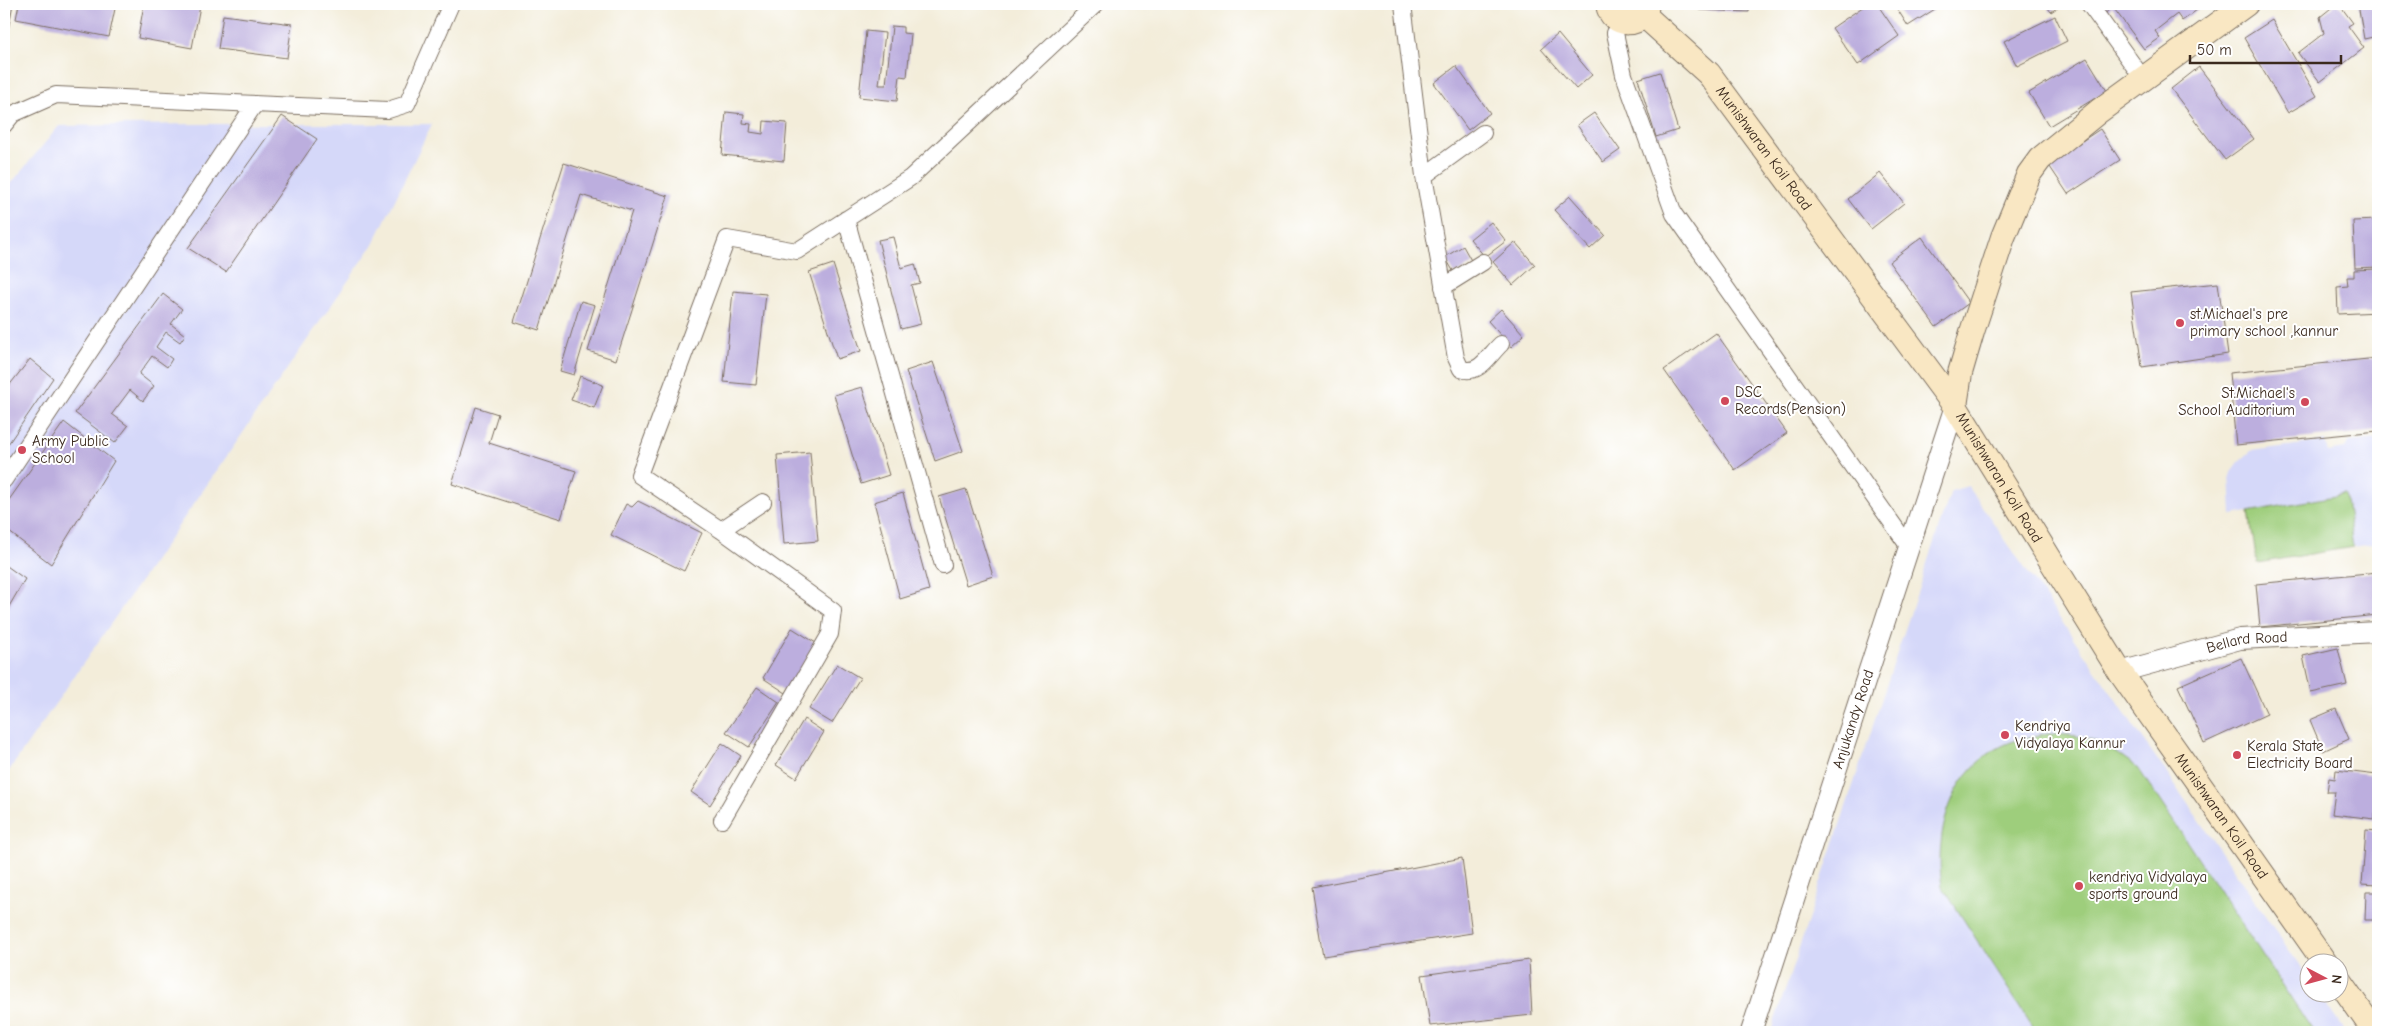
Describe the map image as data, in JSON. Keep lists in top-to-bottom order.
{
  "streets": {
    "main road": ["Munishwaran Koil Road"],
    "street": ["Bellard Road", "Anjukandy Road"]
  },
  "crossings": [
    ["Munishwaran Koil Road", "Bellard Road"],
    ["Munishwaran Koil Road", "Anjukandy Road"]
  ],
  "places": [
    "st.Michael's pre primary school ,kannur",
    "DSC Records(Pension)",
    "St.Michael's School Auditorium",
    "Army Public School",
    "Kendriya Vidyalaya Kannur",
    "Kerala State Electricity Board",
    "kendriya Vidyalaya sports ground"
  ],
  "scale_bar": "50 m",
  "north": "right"
}
